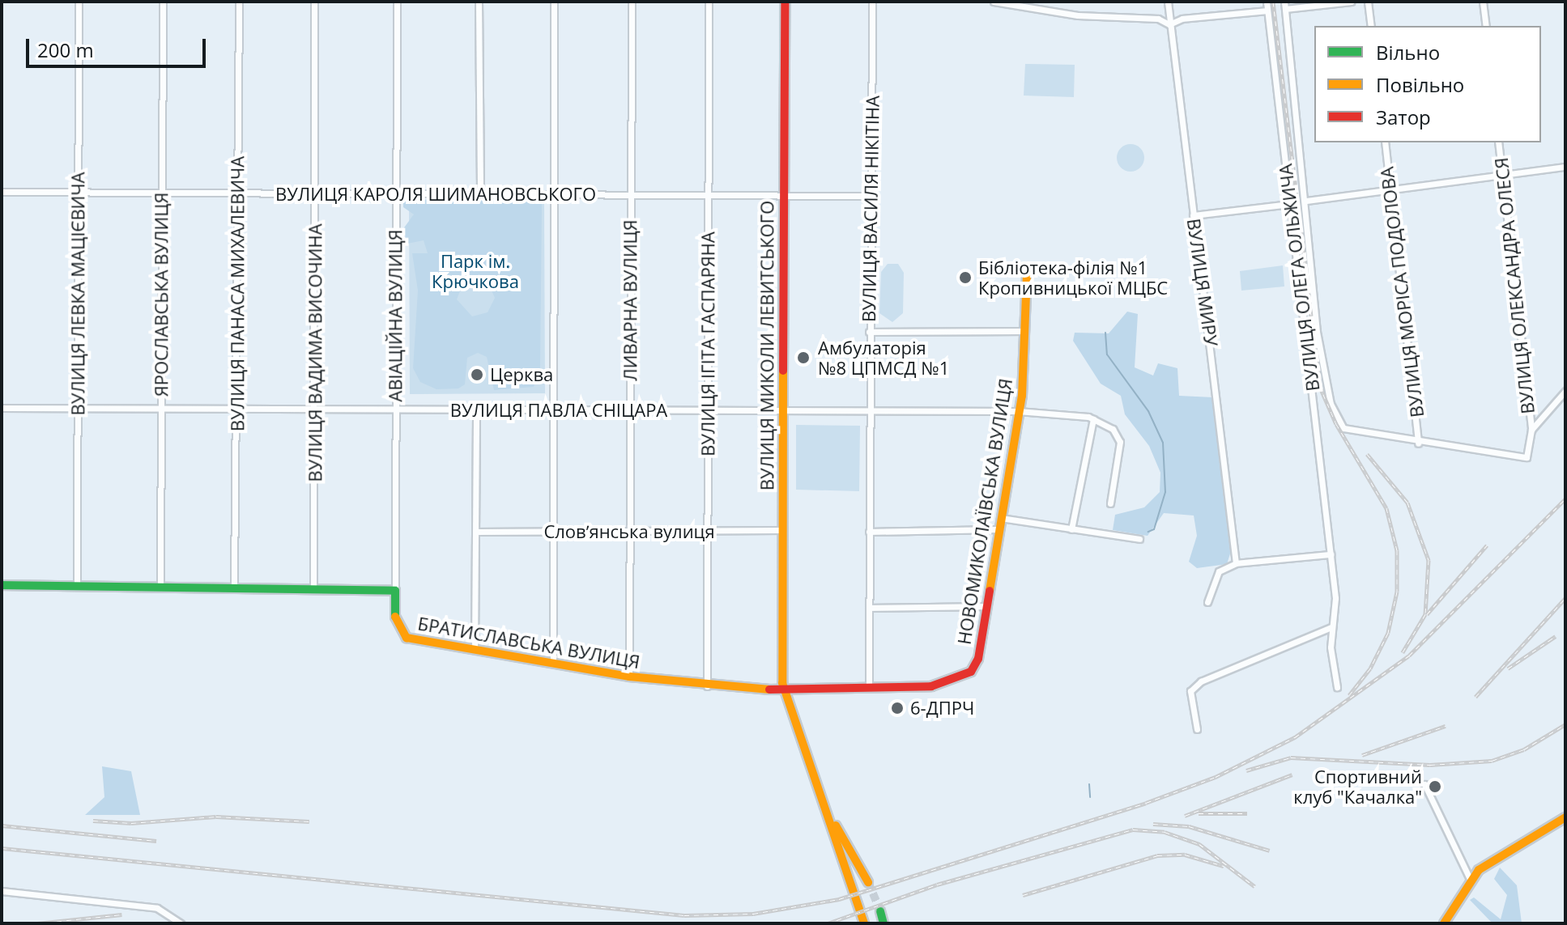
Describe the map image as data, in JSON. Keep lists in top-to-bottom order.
{
  "streets": {
    "street": [
      "ВУЛИЦЯ КАРОЛЯ ШИМАНОВСЬКОГО",
      "ВУЛИЦЯ ВАСИЛЯ НІКІТІНА",
      "ВУЛИЦЯ ОЛЕГА ОЛЬЖИЧА",
      "ВУЛИЦЯ МИРУ",
      "ВУЛИЦЯ ОЛЕКСАНДРА ОЛЕСЯ",
      "ВУЛИЦЯ МОРІСА ПОДОЛОВА",
      "ВУЛИЦЯ ЛЕВКА МАЦІЄВИЧА",
      "ВУЛИЦЯ ПАНАСА МИХАЛЕВИЧА",
      "ЯРОСЛАВСЬКА ВУЛИЦЯ",
      "ЛИВАРНА ВУЛИЦЯ",
      "АВІАЦІЙНА ВУЛИЦЯ",
      "ВУЛИЦЯ ІГІТА ГАСПАРЯНА",
      "ВУЛИЦЯ МИКОЛИ ЛЕВИТСЬКОГО",
      "ВУЛИЦЯ ВАДИМА ВИСОЧИНА",
      "ВУЛИЦЯ ПАВЛА СНІЦАРА",
      "НОВОМИКОЛАЇВСЬКА ВУЛИЦЯ",
      "Словʼянська вулиця",
      "БРАТИСЛАВСЬКА ВУЛИЦЯ"
    ]
  },
  "crossings": [
    ["ВУЛИЦЯ КАРОЛЯ ШИМАНОВСЬКОГО", "ВУЛИЦЯ ВАСИЛЯ НІКІТІНА"],
    ["ВУЛИЦЯ КАРОЛЯ ШИМАНОВСЬКОГО", "ВУЛИЦЯ ЛЕВКА МАЦІЄВИЧА"],
    ["ВУЛИЦЯ КАРОЛЯ ШИМАНОВСЬКОГО", "ВУЛИЦЯ ПАНАСА МИХАЛЕВИЧА"],
    ["ВУЛИЦЯ КАРОЛЯ ШИМАНОВСЬКОГО", "ЯРОСЛАВСЬКА ВУЛИЦЯ"],
    ["ВУЛИЦЯ КАРОЛЯ ШИМАНОВСЬКОГО", "ЛИВАРНА ВУЛИЦЯ"],
    ["ВУЛИЦЯ КАРОЛЯ ШИМАНОВСЬКОГО", "АВІАЦІЙНА ВУЛИЦЯ"],
    ["ВУЛИЦЯ КАРОЛЯ ШИМАНОВСЬКОГО", "ВУЛИЦЯ ІГІТА ГАСПАРЯНА"],
    ["ВУЛИЦЯ КАРОЛЯ ШИМАНОВСЬКОГО", "ВУЛИЦЯ МИКОЛИ ЛЕВИТСЬКОГО"],
    ["ВУЛИЦЯ КАРОЛЯ ШИМАНОВСЬКОГО", "ВУЛИЦЯ ВАДИМА ВИСОЧИНА"],
    ["ВУЛИЦЯ ВАСИЛЯ НІКІТІНА", "ВУЛИЦЯ ПАВЛА СНІЦАРА"],
    ["ВУЛИЦЯ ВАСИЛЯ НІКІТІНА", "БРАТИСЛАВСЬКА ВУЛИЦЯ"],
    ["ВУЛИЦЯ ОЛЕГА ОЛЬЖИЧА", "ВУЛИЦЯ МОРІСА ПОДОЛОВА"],
    ["ВУЛИЦЯ ЛЕВКА МАЦІЄВИЧА", "ВУЛИЦЯ ПАВЛА СНІЦАРА"],
    ["ВУЛИЦЯ ПАНАСА МИХАЛЕВИЧА", "ВУЛИЦЯ ПАВЛА СНІЦАРА"],
    ["ЯРОСЛАВСЬКА ВУЛИЦЯ", "ВУЛИЦЯ ПАВЛА СНІЦАРА"],
    ["ЛИВАРНА ВУЛИЦЯ", "ВУЛИЦЯ ПАВЛА СНІЦАРА"],
    ["ЛИВАРНА ВУЛИЦЯ", "Словʼянська вулиця"],
    ["ЛИВАРНА ВУЛИЦЯ", "БРАТИСЛАВСЬКА ВУЛИЦЯ"],
    ["АВІАЦІЙНА ВУЛИЦЯ", "ВУЛИЦЯ ПАВЛА СНІЦАРА"],
    ["АВІАЦІЙНА ВУЛИЦЯ", "БРАТИСЛАВСЬКА ВУЛИЦЯ"],
    ["ВУЛИЦЯ ІГІТА ГАСПАРЯНА", "ВУЛИЦЯ ПАВЛА СНІЦАРА"],
    ["ВУЛИЦЯ ІГІТА ГАСПАРЯНА", "Словʼянська вулиця"],
    ["ВУЛИЦЯ ІГІТА ГАСПАРЯНА", "БРАТИСЛАВСЬКА ВУЛИЦЯ"],
    ["ВУЛИЦЯ МИКОЛИ ЛЕВИТСЬКОГО", "ВУЛИЦЯ ПАВЛА СНІЦАРА"],
    ["ВУЛИЦЯ МИКОЛИ ЛЕВИТСЬКОГО", "Словʼянська вулиця"],
    ["ВУЛИЦЯ МИКОЛИ ЛЕВИТСЬКОГО", "БРАТИСЛАВСЬКА ВУЛИЦЯ"],
    ["ВУЛИЦЯ ВАДИМА ВИСОЧИНА", "ВУЛИЦЯ ПАВЛА СНІЦАРА"],
    ["ВУЛИЦЯ ПАВЛА СНІЦАРА", "НОВОМИКОЛАЇВСЬКА ВУЛИЦЯ"],
    ["НОВОМИКОЛАЇВСЬКА ВУЛИЦЯ", "БРАТИСЛАВСЬКА ВУЛИЦЯ"]
  ],
  "parks": ["Парк ім. Крючкова"],
  "places": [
    "Бібліотека-філія №1 Кропивницької МЦБС",
    "Амбулаторія №8 ЦПМСД №1",
    "Церква",
    "6-ДПРЧ",
    "Спортивний клуб \"Качалка\""
  ],
  "legend": ["Вільно", "Повільно", "Затор"],
  "scale_bar": "200 m"
}
